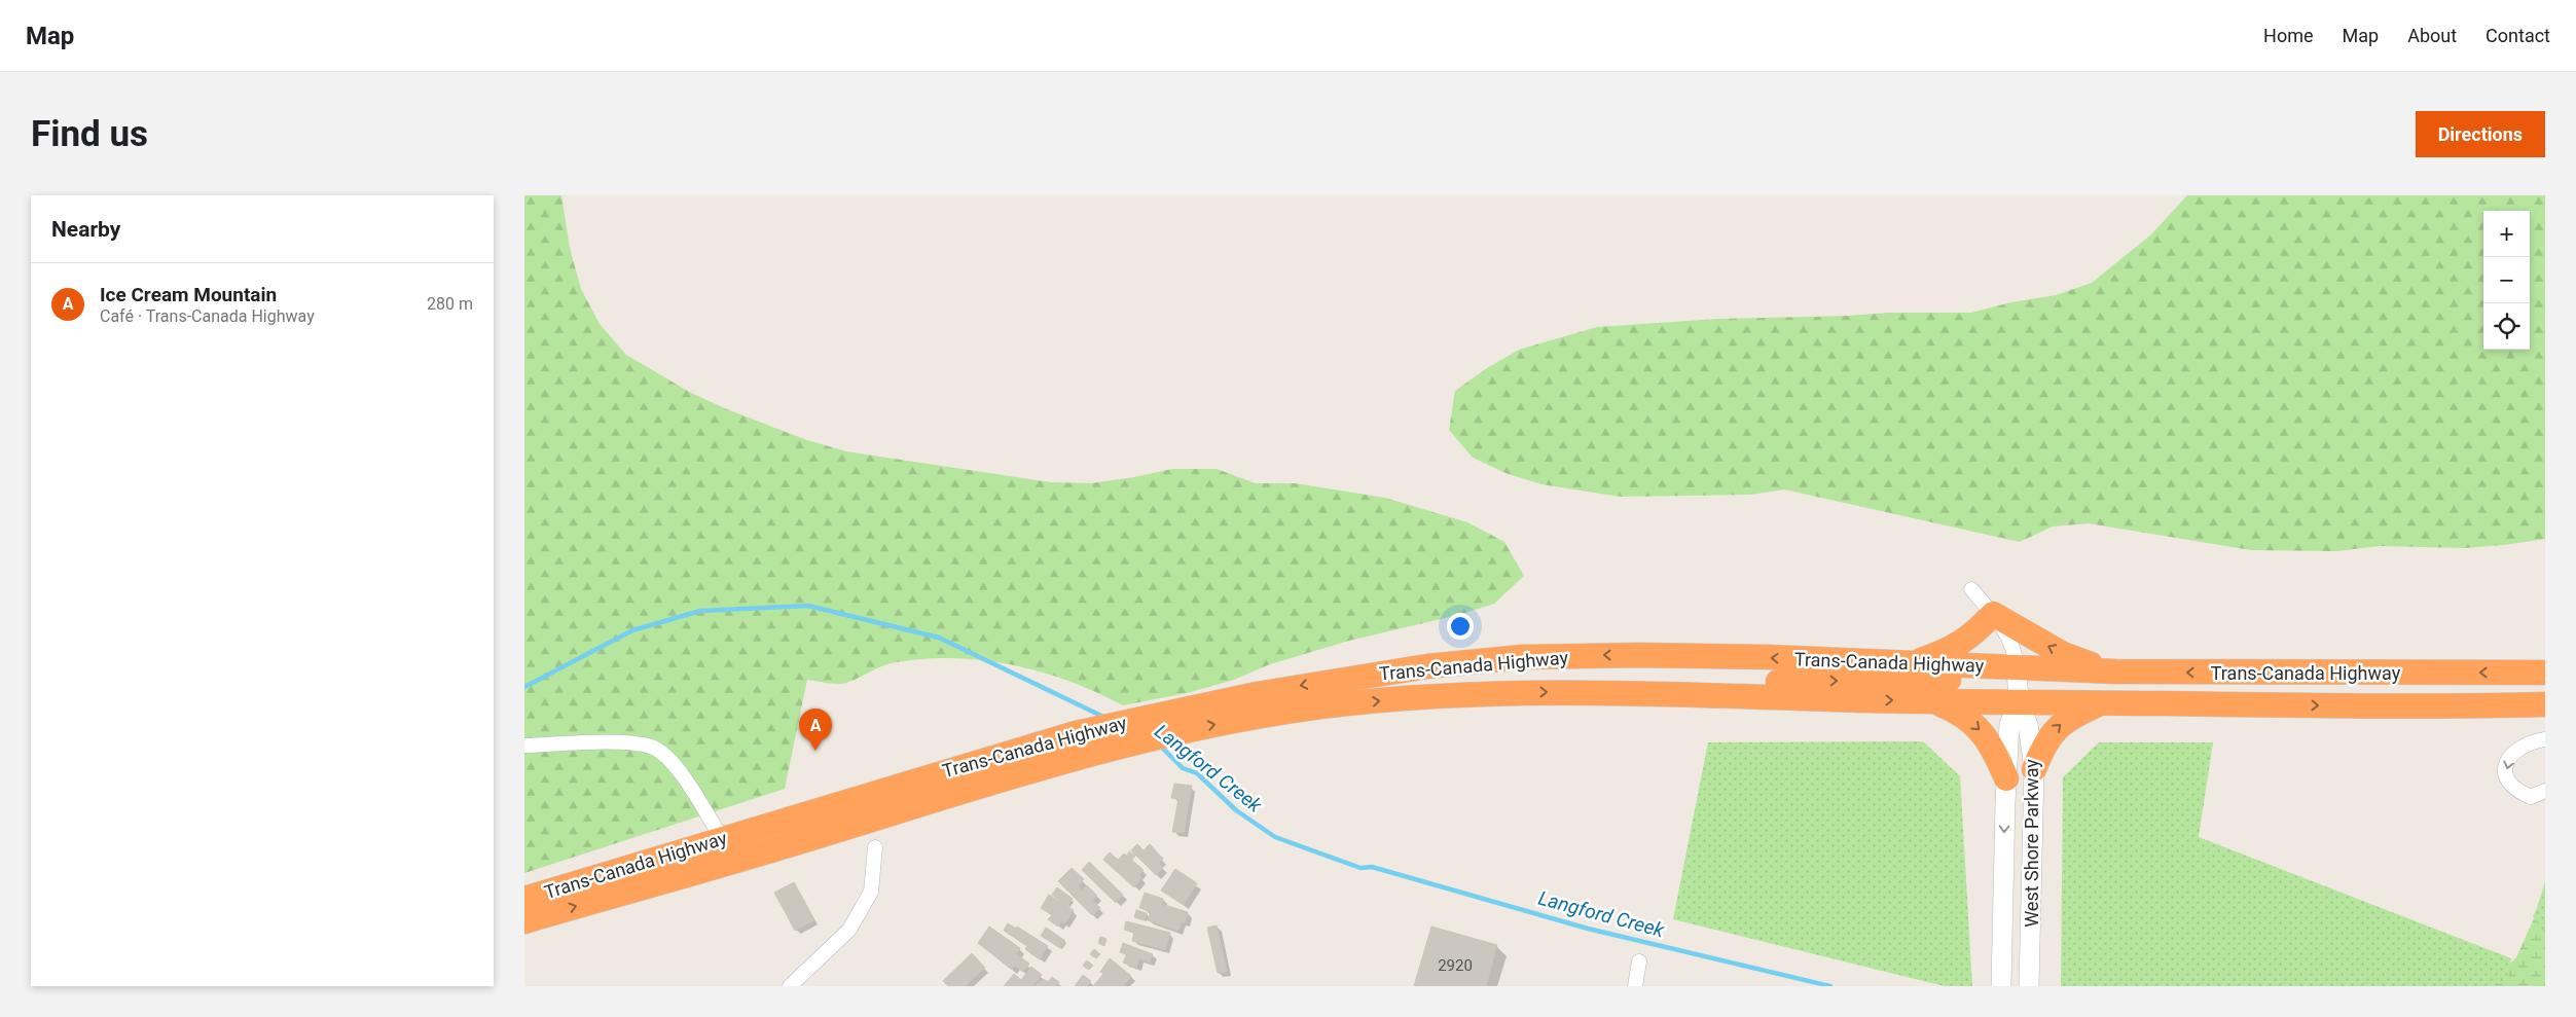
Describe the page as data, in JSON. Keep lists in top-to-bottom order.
{
  "streets": {
    "highway": ["Trans-Canada Highway"],
    "main road": ["West Shore Parkway"]
  },
  "crossings": [
    ["Trans-Canada Highway", "West Shore Parkway"]
  ],
  "water": ["Langford Creek"],
  "house_numbers": ["2920"],
  "page": {
    "header": "Map",
    "nav": [
      "Home",
      "Map",
      "About",
      "Contact"
    ],
    "buttons": "Directions",
    "title": "Find us",
    "heading": "Nearby",
    "map_buttons": ["+", "−"],
    "list": [
      {
        "mark": "A",
        "name": "Ice Cream Mountain",
        "note": "Café · Trans-Canada Highway",
        "value": "280 m"
      }
    ],
    "pins": "A"
  }
}
